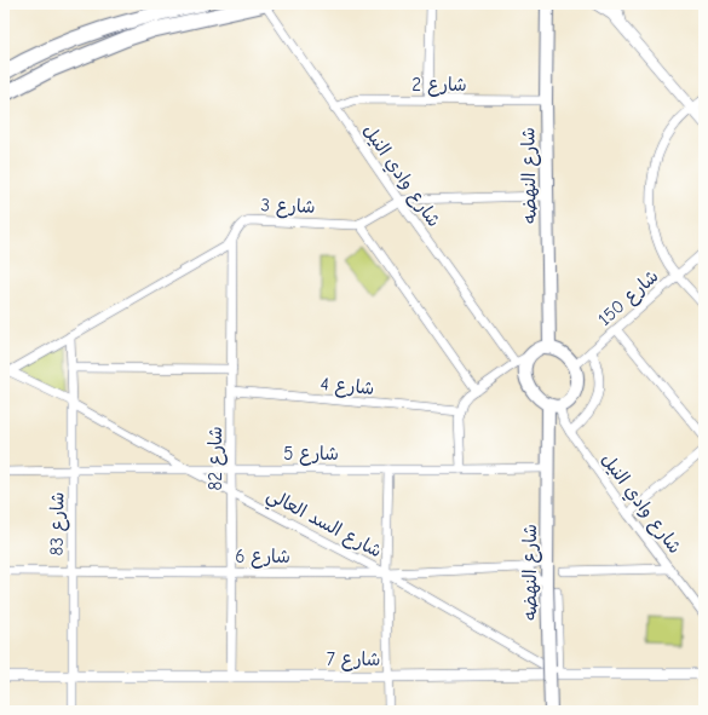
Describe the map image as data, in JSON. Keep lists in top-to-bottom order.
{
  "streets": {
    "main road": ["شارع النهضه"],
    "street": [
      "شارع 2",
      "شارع وادي النيل",
      "شارع 3",
      "شارع 150",
      "شارع 4",
      "شارع 5",
      "شارع 82",
      "شارع السد العالي",
      "شارع 83",
      "شارع 6",
      "شارع 7"
    ]
  },
  "crossings": [
    ["شارع 2", "شارع وادي النيل"],
    ["شارع 2", "شارع النهضه"],
    ["شارع وادي النيل", "شارع النهضه"],
    ["شارع وادي النيل", "شارع 3"],
    ["شارع وادي النيل", "شارع 150"],
    ["شارع النهضه", "شارع 3"],
    ["شارع النهضه", "شارع 150"],
    ["شارع النهضه", "شارع 5"],
    ["شارع النهضه", "شارع السد العالي"],
    ["شارع النهضه", "شارع 6"],
    ["شارع النهضه", "شارع 7"],
    ["شارع 3", "شارع 82"],
    ["شارع 3", "شارع السد العالي"],
    ["شارع 3", "شارع 83"],
    ["شارع 4", "شارع 82"],
    ["شارع 5", "شارع 82"],
    ["شارع 5", "شارع السد العالي"],
    ["شارع 5", "شارع 83"],
    ["شارع 82", "شارع السد العالي"],
    ["شارع 82", "شارع 6"],
    ["شارع 82", "شارع 7"],
    ["شارع السد العالي", "شارع 83"],
    ["شارع السد العالي", "شارع 6"],
    ["شارع السد العالي", "شارع 7"],
    ["شارع 83", "شارع 6"],
    ["شارع 83", "شارع 7"]
  ]
}
